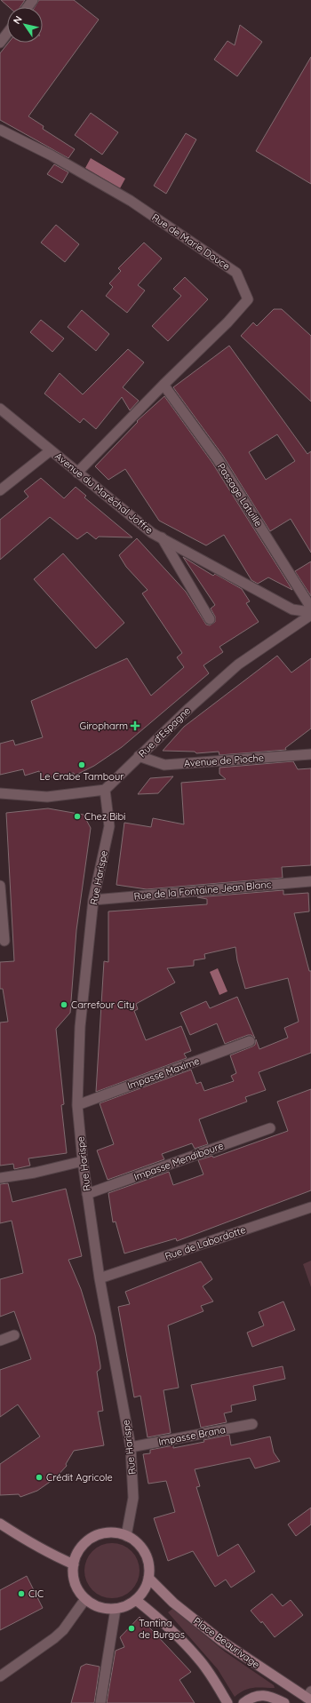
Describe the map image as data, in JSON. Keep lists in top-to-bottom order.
{
  "streets": {
    "main road": ["Place Beaurivage"],
    "street": [
      "Rue de Marie Douce",
      "Avenue du Maréchal Joffre",
      "Passage Latuille",
      "Rue d'Espagne",
      "Avenue de Pioche",
      "Rue Harispe",
      "Rue de la Fontaine Jean Blanc",
      "Impasse Maxime",
      "Impasse Mendiboure",
      "Rue de Labordotte",
      "Impasse Brana"
    ]
  },
  "crossings": [
    ["Rue de Marie Douce", "Avenue du Maréchal Joffre"],
    ["Rue de Marie Douce", "Passage Latuille"],
    ["Avenue du Maréchal Joffre", "Rue d'Espagne"],
    ["Rue d'Espagne", "Avenue de Pioche"],
    ["Rue d'Espagne", "Rue Harispe"],
    ["Rue Harispe", "Rue de la Fontaine Jean Blanc"],
    ["Rue Harispe", "Impasse Maxime"],
    ["Rue Harispe", "Impasse Mendiboure"],
    ["Rue Harispe", "Rue de Labordotte"],
    ["Rue Harispe", "Impasse Brana"],
    ["Rue Harispe", "Place Beaurivage"]
  ],
  "places": {
    "health": ["Giropharm"],
    "other": [
      "Le Crabe Tambour",
      "Chez Bibi",
      "Carrefour City",
      "Crédit Agricole",
      "CIC",
      "Tantina de Burgos"
    ]
  },
  "north": "top left"
}
